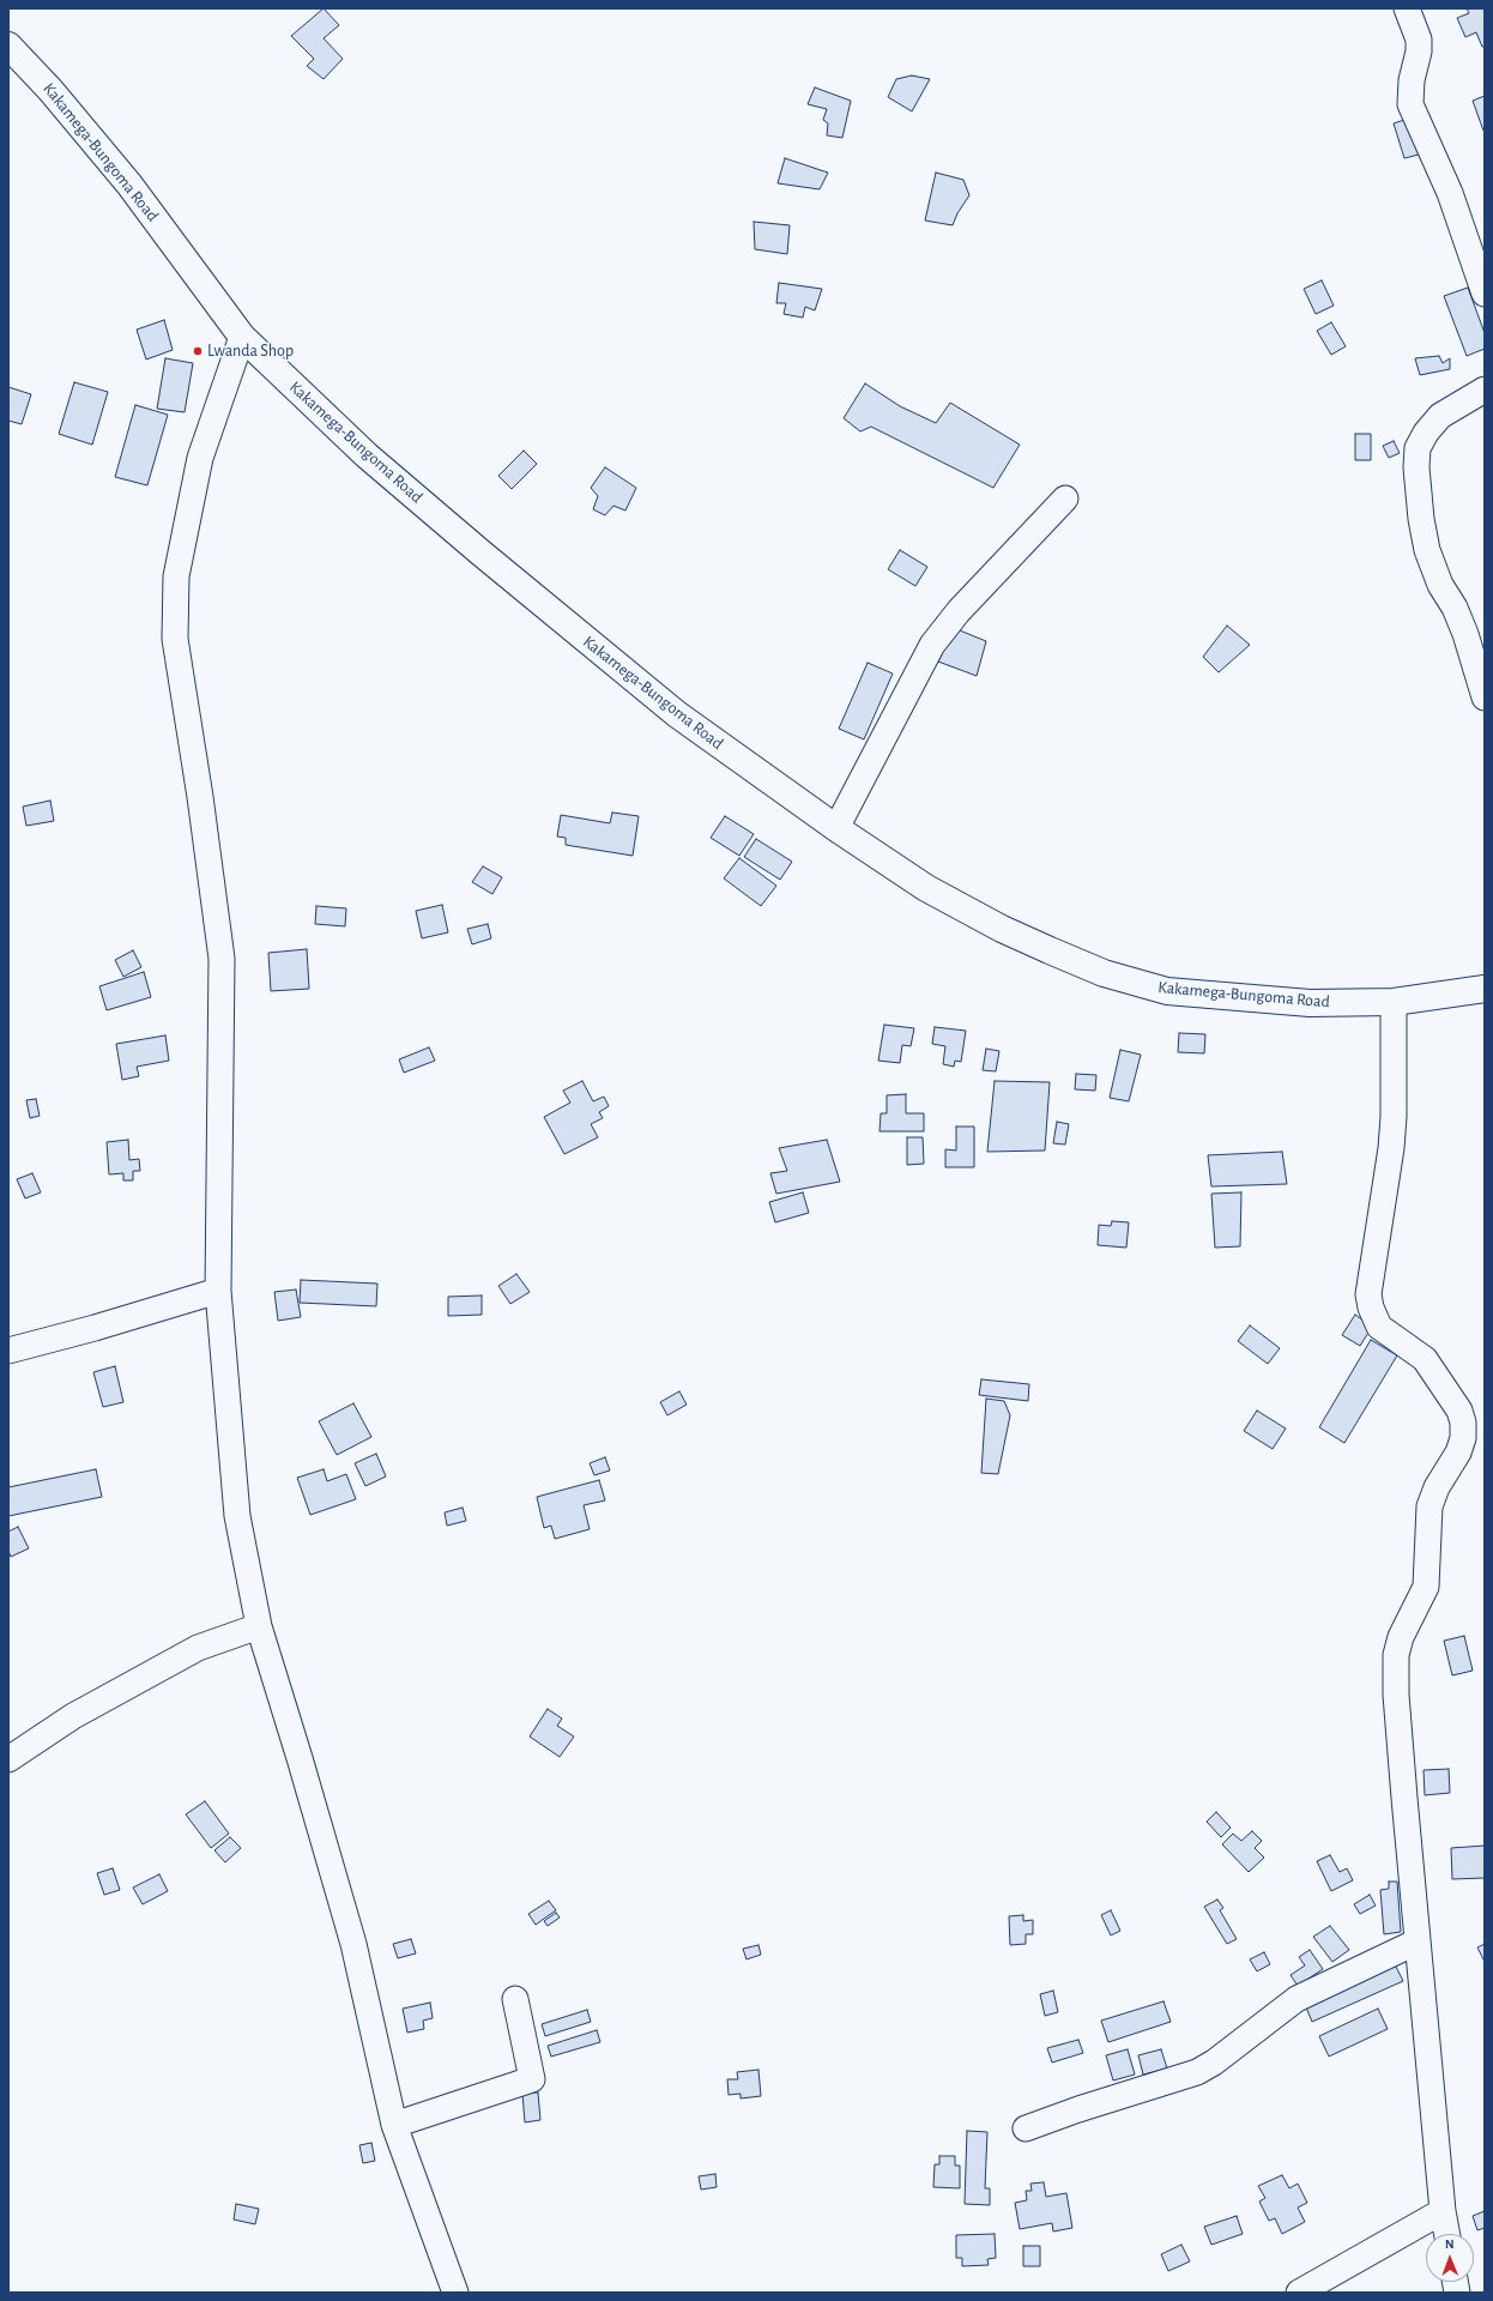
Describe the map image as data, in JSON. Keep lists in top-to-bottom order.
{
  "streets": {
    "main road": ["Kakamega-Bungoma Road"]
  },
  "places": ["Lwanda Shop"],
  "north": "top"
}
